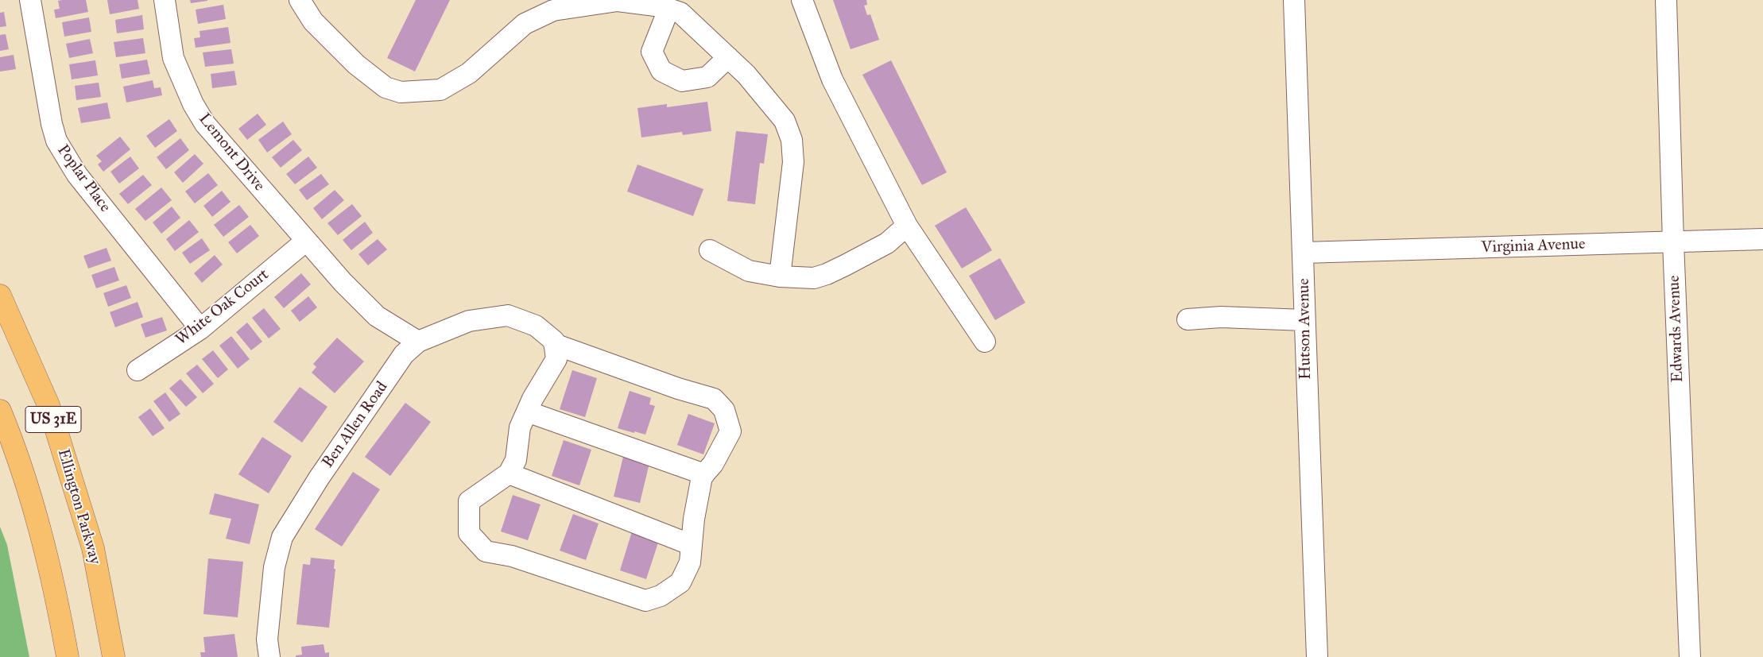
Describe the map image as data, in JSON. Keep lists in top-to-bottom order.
{
  "streets": {
    "highway": ["US 31E", "Ellington Parkway"],
    "street": [
      "Lemont Drive",
      "Poplar Place",
      "Virginia Avenue",
      "White Oak Court",
      "Hutson Avenue",
      "Edwards Avenue",
      "Ben Allen Road"
    ]
  },
  "crossings": [
    ["Lemont Drive", "White Oak Court"],
    ["Lemont Drive", "Ben Allen Road"],
    ["Poplar Place", "White Oak Court"],
    ["Virginia Avenue", "Hutson Avenue"],
    ["Virginia Avenue", "Edwards Avenue"]
  ]
}
